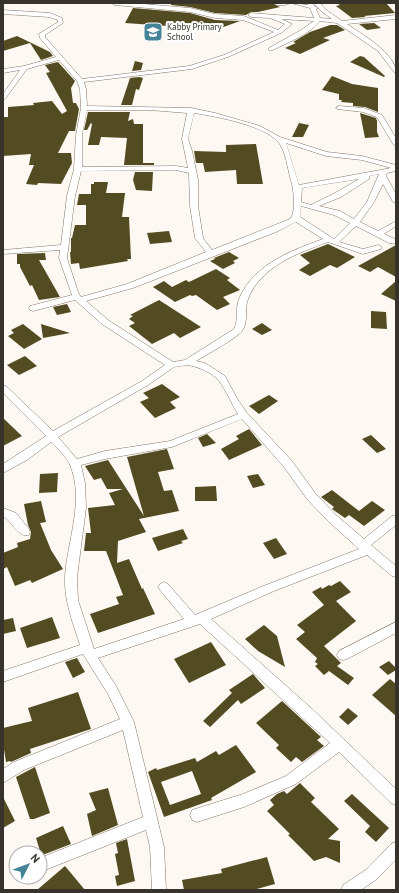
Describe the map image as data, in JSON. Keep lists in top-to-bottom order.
{
  "places": {
    "school or university": ["Kabby Primary School"]
  },
  "north": "top right"
}
